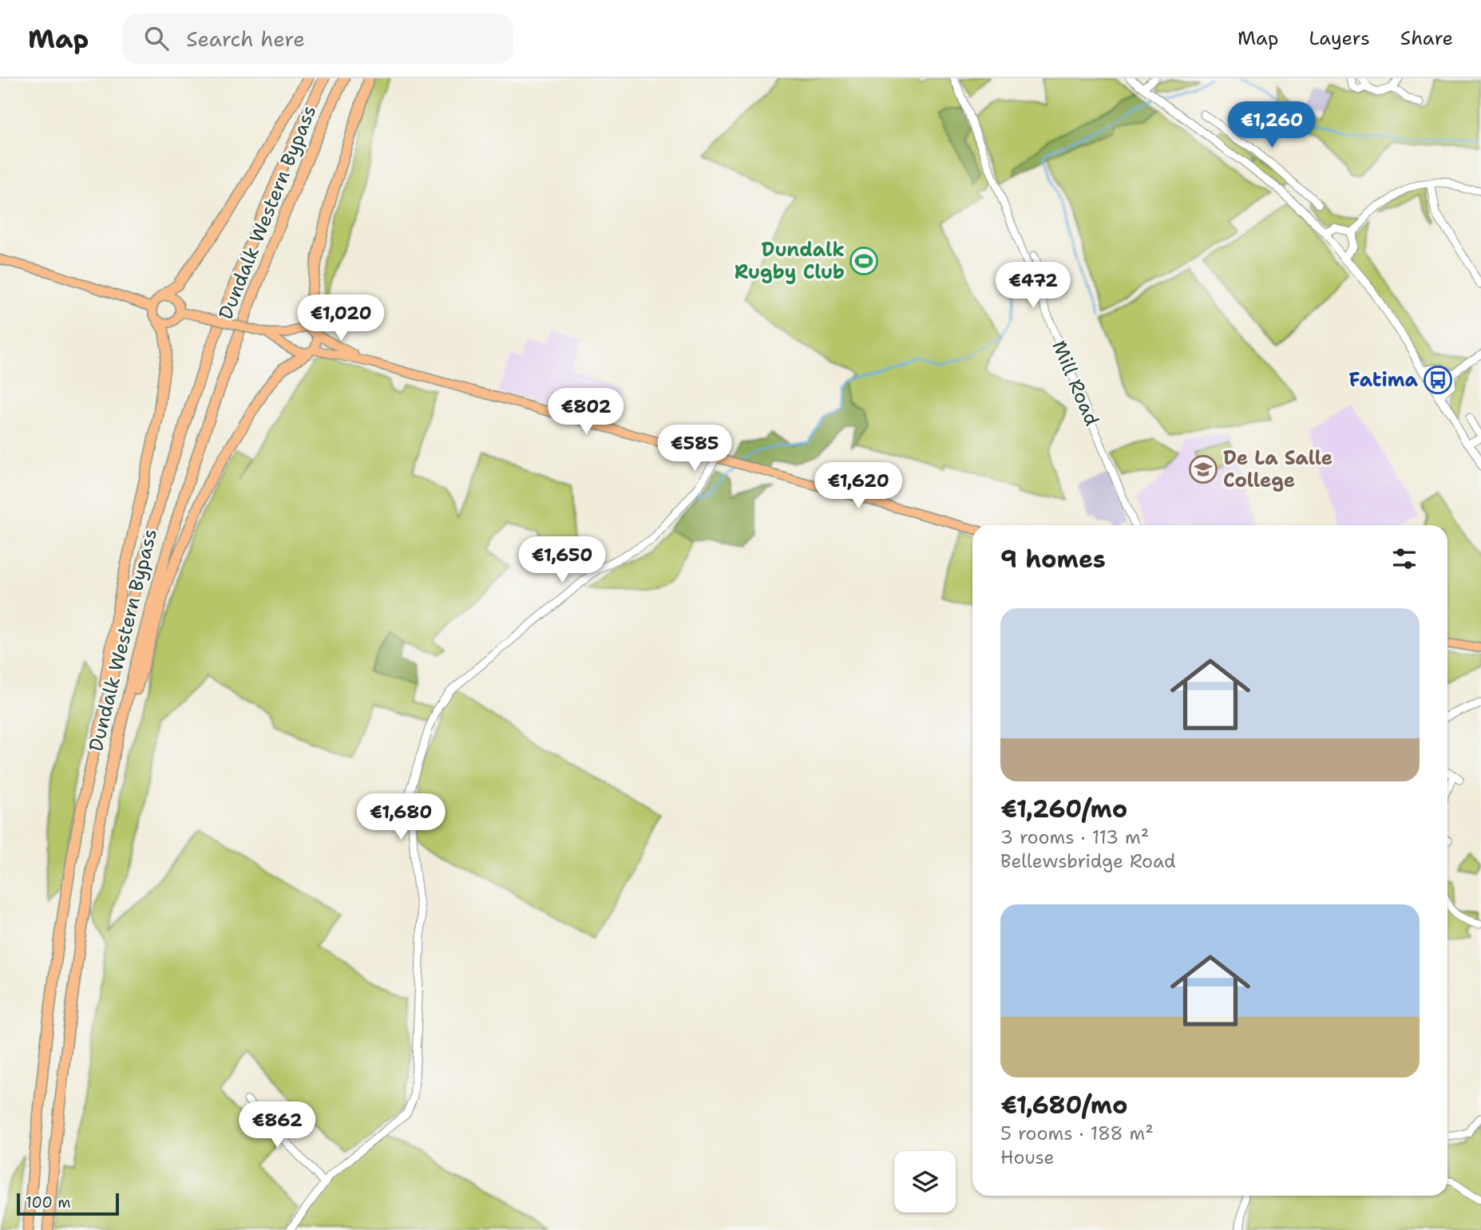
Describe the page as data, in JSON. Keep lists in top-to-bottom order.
{
  "streets": {
    "highway": ["Dundalk Western Bypass"],
    "street": ["Mill Road"]
  },
  "places": {
    "sports": ["Dundalk Rugby Club"],
    "bus stop": ["Fatima"],
    "school or university": ["De La Salle College"]
  },
  "scale_bar": "100 m",
  "page": {
    "header": "Map",
    "search": "Search here",
    "nav": ["Map", "Layers", "Share"],
    "price": [
      "€1,260",
      "€472",
      "€1,020",
      "€802",
      "€585",
      "€1,620",
      "€1,650",
      "€1,680",
      "€862"
    ],
    "heading": "9 homes",
    "list": [
      {
        "name": "€1,260/mo",
        "note": "3 rooms · 113 m² · Bellewsbridge Road"
      },
      {
        "name": "€1,680/mo",
        "note": "5 rooms · 188 m² · House"
      }
    ],
    "scale": "100 m"
  }
}
